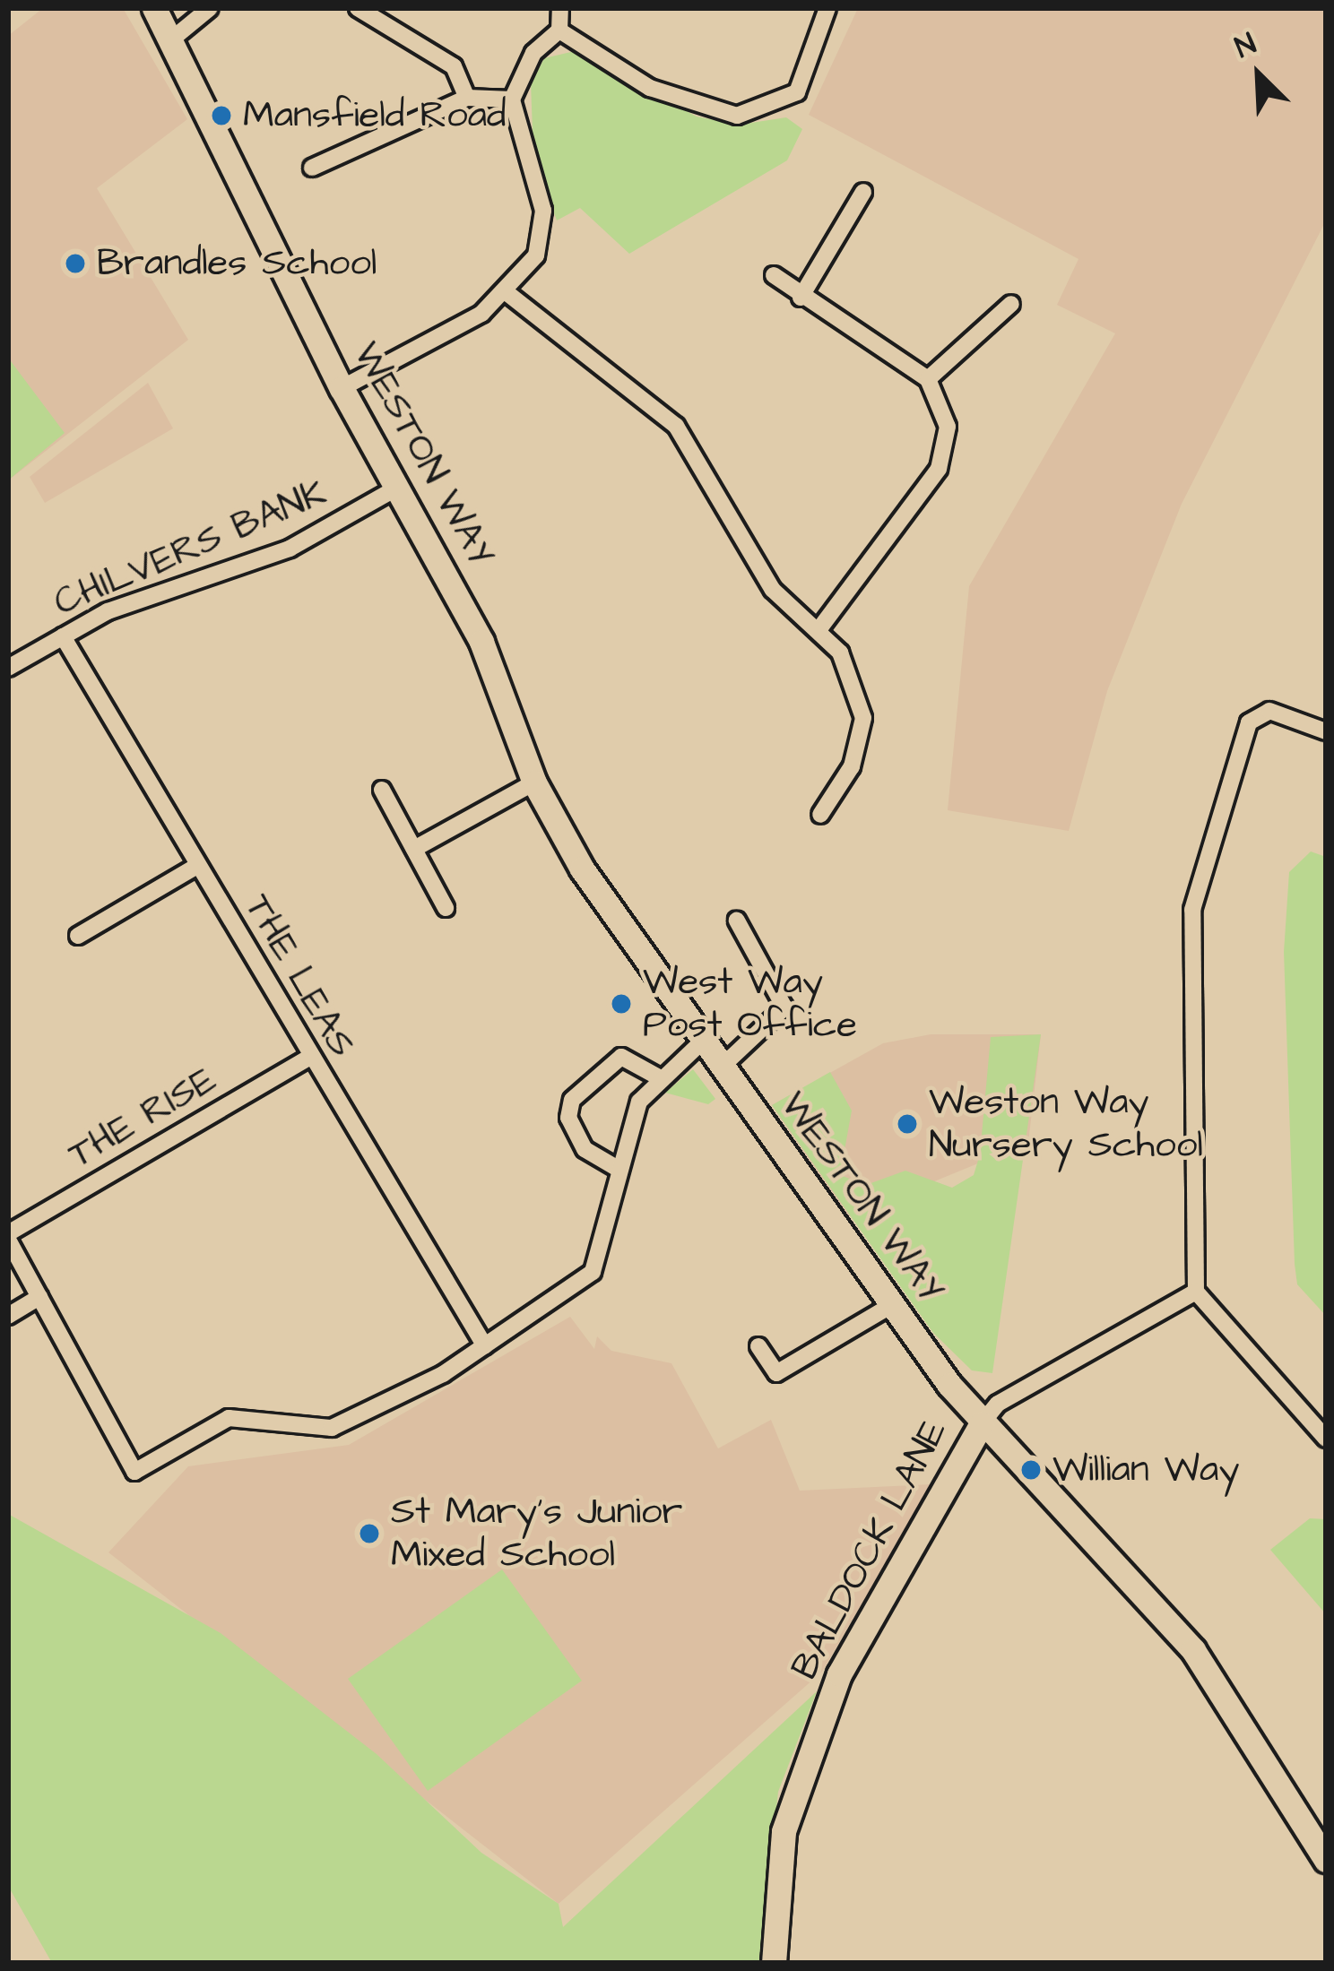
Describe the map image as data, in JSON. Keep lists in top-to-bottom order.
{
  "streets": {
    "street": [
      "WESTON WAY",
      "CHILVERS BANK",
      "THE LEAS",
      "THE RISE",
      "BALDOCK LANE"
    ]
  },
  "crossings": [
    ["WESTON WAY", "CHILVERS BANK"],
    ["WESTON WAY", "BALDOCK LANE"],
    ["CHILVERS BANK", "THE LEAS"],
    ["THE LEAS", "THE RISE"]
  ],
  "places": [
    "Mansfield Road",
    "Brandles School",
    "West Way Post Office",
    "Weston Way Nursery School",
    "Willian Way",
    "St Mary's Junior Mixed School"
  ],
  "north": "top left"
}
